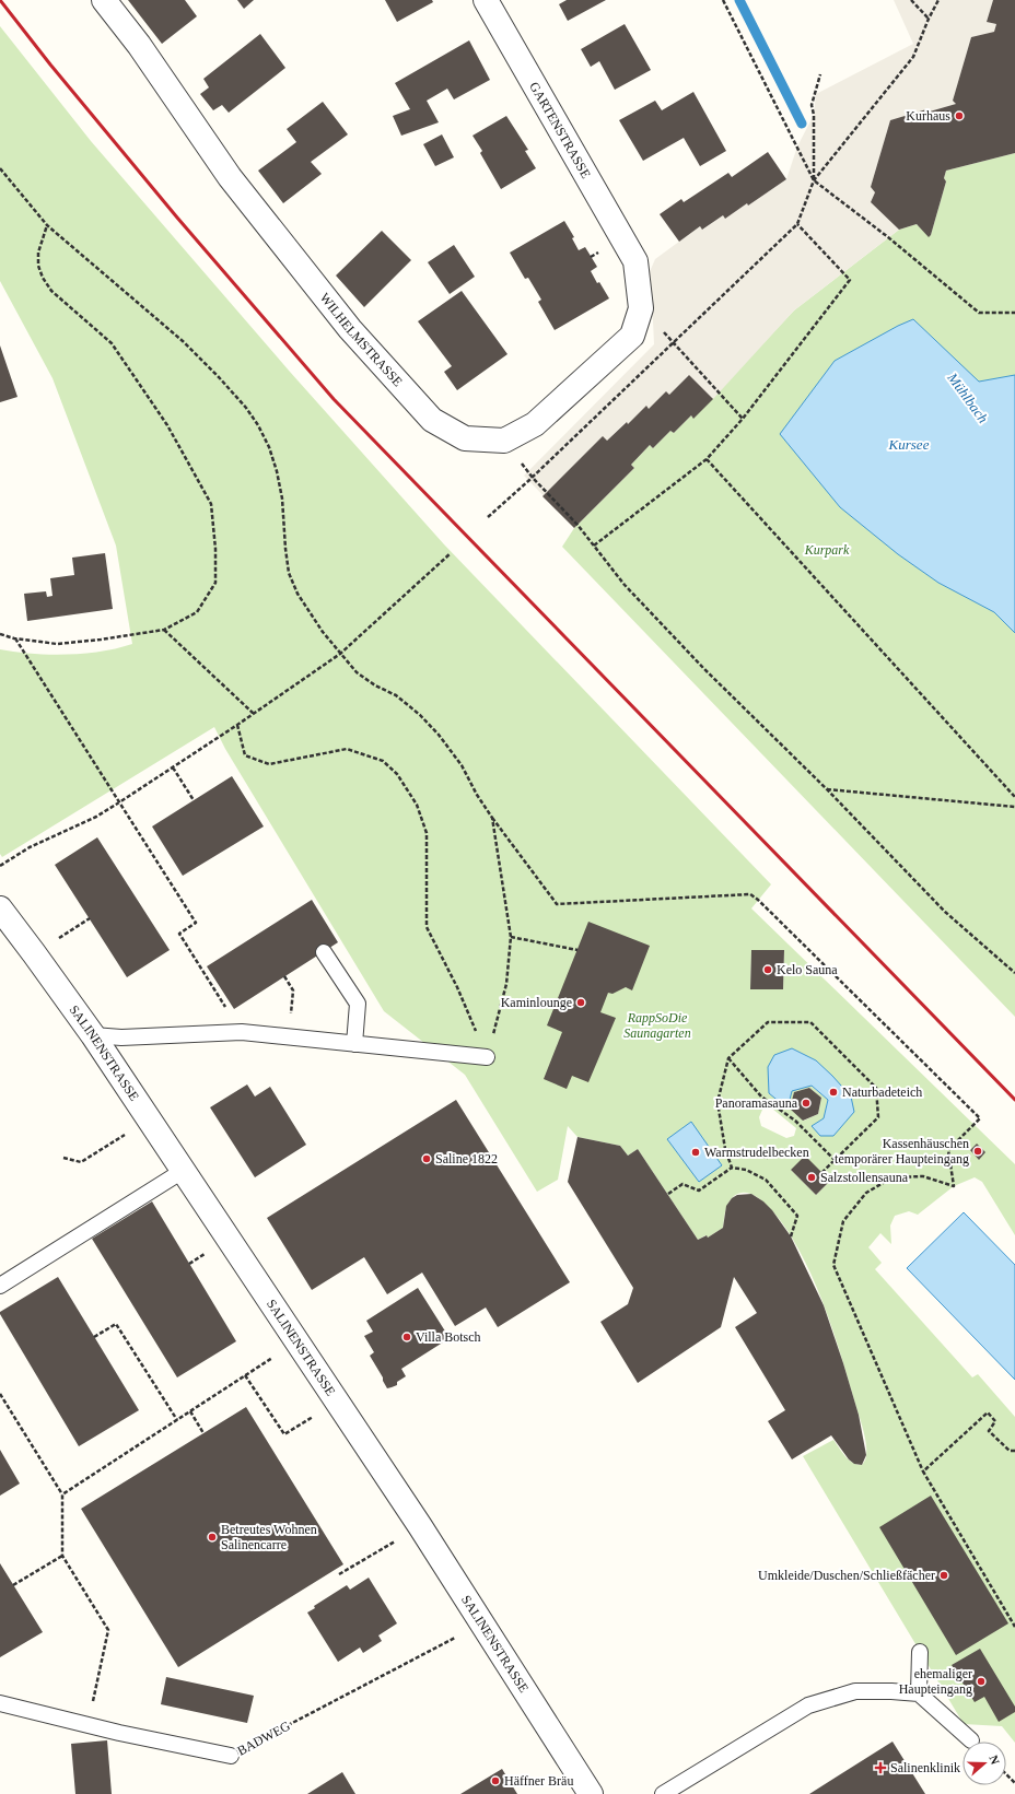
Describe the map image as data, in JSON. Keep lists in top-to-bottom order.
{
  "streets": {
    "street": ["GARTENSTRASSE", "WILHELMSTRASSE", "SALINENSTRASSE"],
    "lane": ["BADWEG"]
  },
  "crossings": [
    ["GARTENSTRASSE", "WILHELMSTRASSE"],
    ["SALINENSTRASSE", "BADWEG"]
  ],
  "water": ["Mühlbach", "Kursee"],
  "parks": ["Kurpark", "RappSoDie Saunagarten"],
  "places": {
    "other": [
      "Kurhaus",
      "Kelo Sauna",
      "Kaminlounge",
      "Naturbadeteich",
      "Panoramasauna",
      "Kassenhäuschen temporärer Haupteingang",
      "Warmstrudelbecken",
      "Saline 1822",
      "Salzstollensauna",
      "Villa Botsch",
      "Betreutes Wohnen Salinencarre",
      "Umkleide/Duschen/Schließfächer",
      "ehemaliger Haupteingang",
      "Häffner Bräu"
    ],
    "health": ["Salinenklinik"]
  },
  "north": "right"
}
